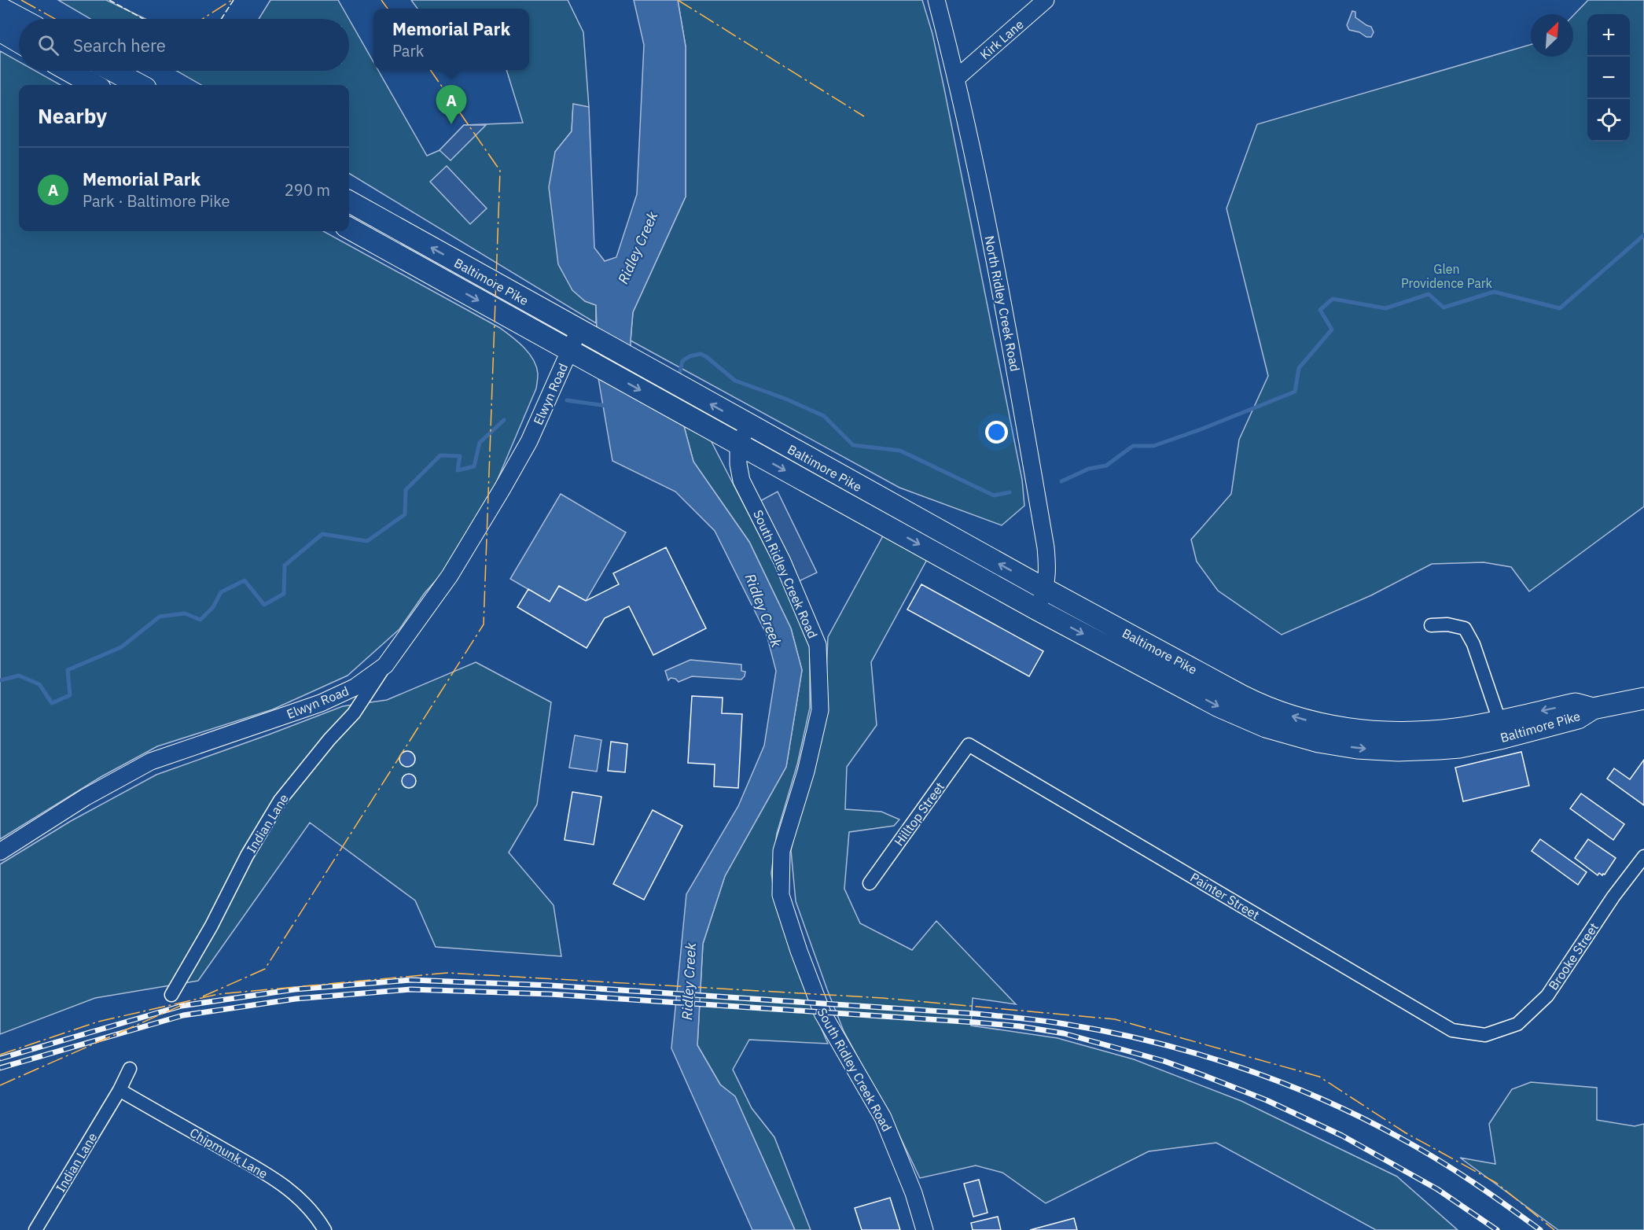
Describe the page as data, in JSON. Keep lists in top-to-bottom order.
{
  "streets": {
    "main road": ["Baltimore Pike"],
    "street": [
      "Kirk Lane",
      "North Ridley Creek Road",
      "Elwyn Road",
      "South Ridley Creek Road",
      "Hilltop Street",
      "Indian Lane",
      "Painter Street",
      "Brooke Street",
      "Chipmunk Lane"
    ]
  },
  "crossings": [
    ["Kirk Lane", "North Ridley Creek Road"],
    ["Baltimore Pike", "North Ridley Creek Road"],
    ["Baltimore Pike", "Elwyn Road"],
    ["Baltimore Pike", "South Ridley Creek Road"],
    ["Elwyn Road", "Indian Lane"],
    ["Hilltop Street", "Painter Street"],
    ["Indian Lane", "Chipmunk Lane"],
    ["Painter Street", "Brooke Street"]
  ],
  "water": ["Ridley Creek"],
  "parks": ["Glen Providence Park"],
  "north": "top right",
  "page": {
    "popup": ["Memorial Park", "Park"],
    "map_buttons": ["+", "−"],
    "search": "Search here",
    "pins": "A",
    "heading": "Nearby",
    "list": [
      {
        "mark": "A",
        "name": "Memorial Park",
        "note": "Park · Baltimore Pike",
        "value": "290 m"
      }
    ]
  }
}
